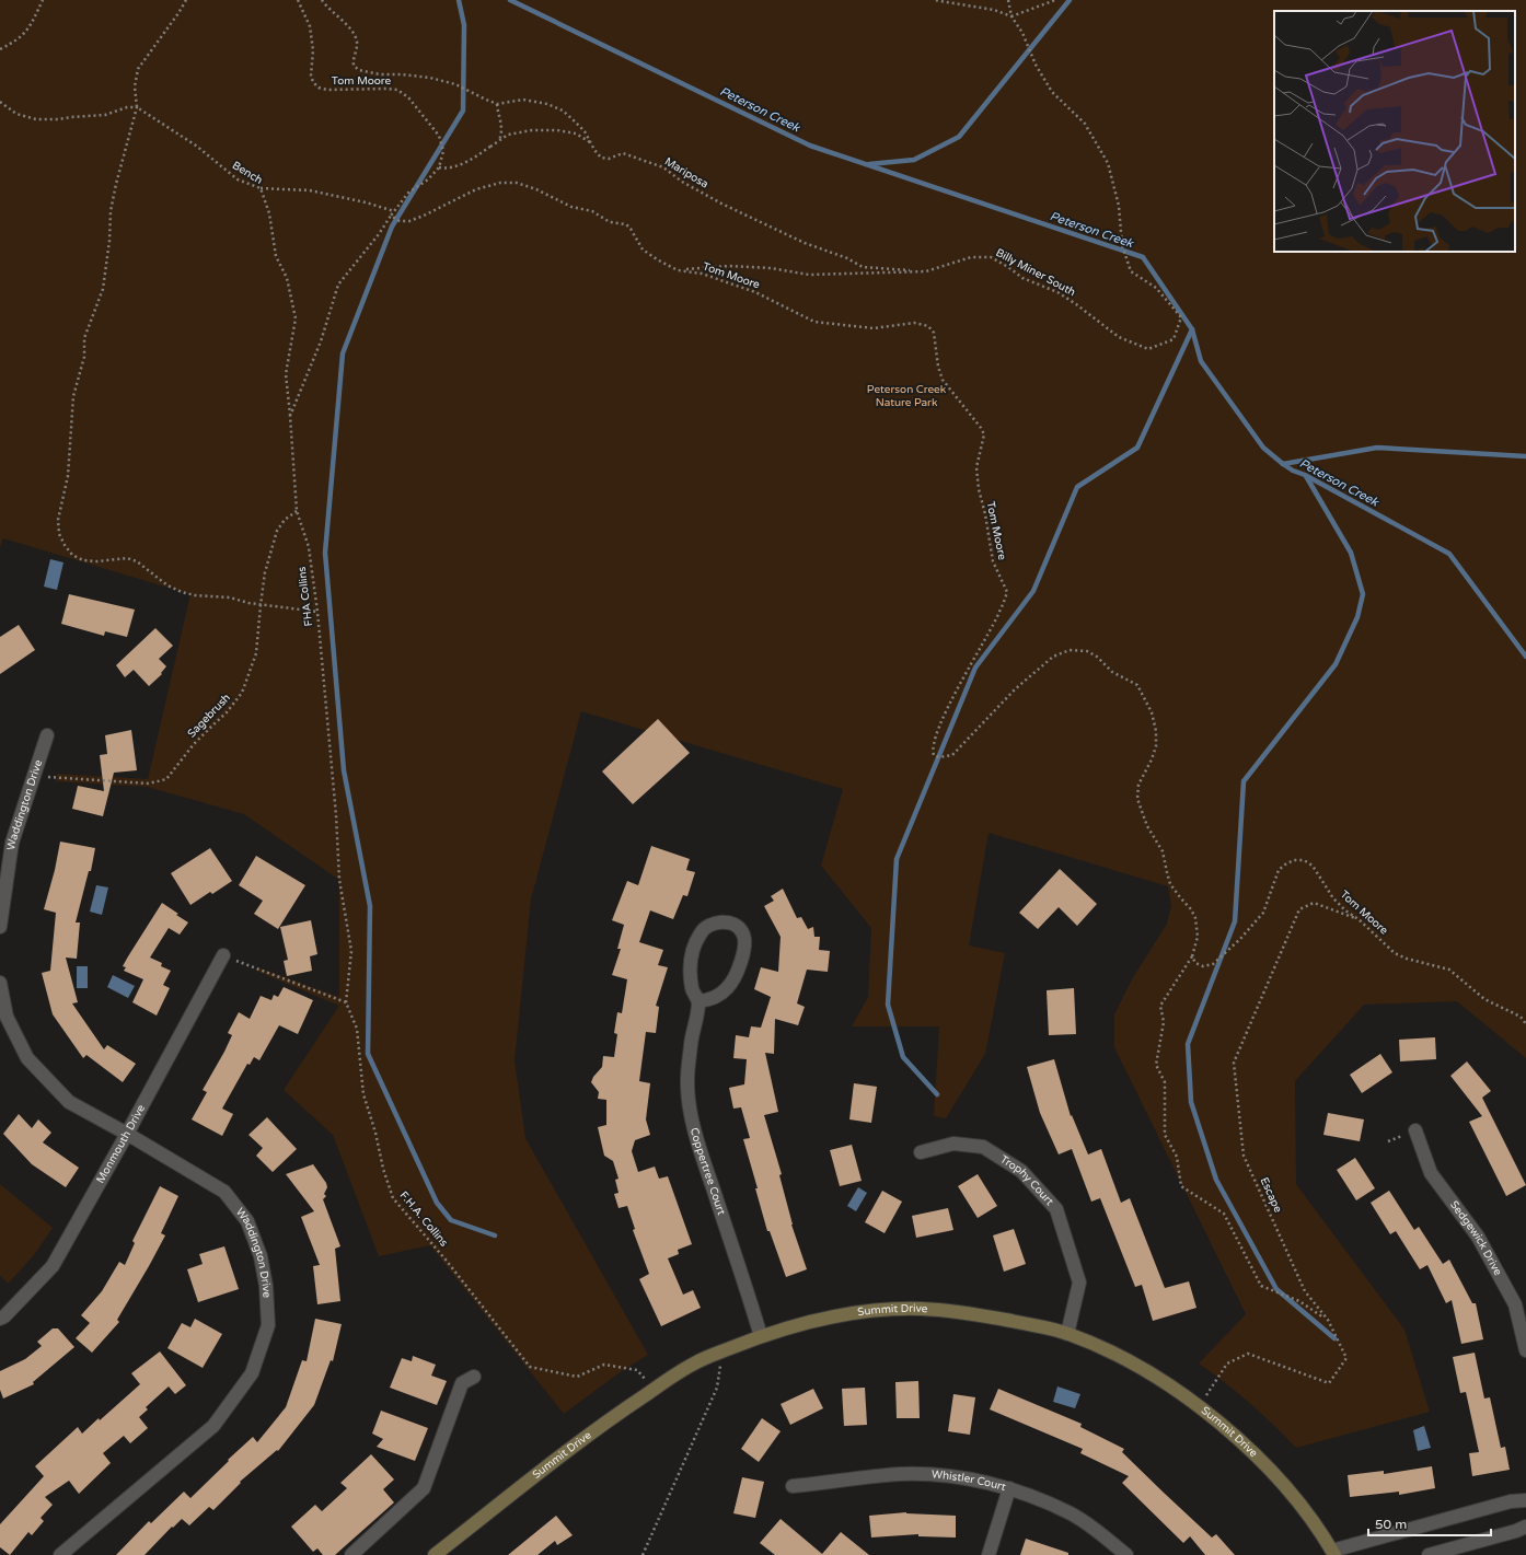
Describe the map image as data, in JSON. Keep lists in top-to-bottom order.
{
  "streets": {
    "main road": ["Summit Drive"],
    "street": [
      "Waddington Drive",
      "Monmouth Drive",
      "Coppertree Court",
      "Trophy Court",
      "Sedgewick Drive",
      "Whistler Court"
    ],
    "path": [
      "Tom Moore",
      "Bench",
      "Mariposa",
      "Billy Miner South",
      "FHA Collins",
      "Sagebrush",
      "Escape",
      "F.H.A. Collins"
    ]
  },
  "crossings": [
    ["Tom Moore", "Billy Miner South"],
    ["Tom Moore", "FHA Collins"],
    ["Tom Moore", "Escape"],
    ["Bench", "FHA Collins"],
    ["Mariposa", "Billy Miner South"],
    ["FHA Collins", "Sagebrush"],
    ["FHA Collins", "F.H.A. Collins"],
    ["Sagebrush", "Waddington Drive"],
    ["Waddington Drive", "Monmouth Drive"],
    ["Coppertree Court", "Summit Drive"],
    ["Trophy Court", "Summit Drive"],
    ["Escape", "Summit Drive"],
    ["F.H.A. Collins", "Summit Drive"]
  ],
  "water": ["Peterson Creek"],
  "parks": ["Peterson Creek Nature Park"],
  "scale_bar": "50 m"
}
